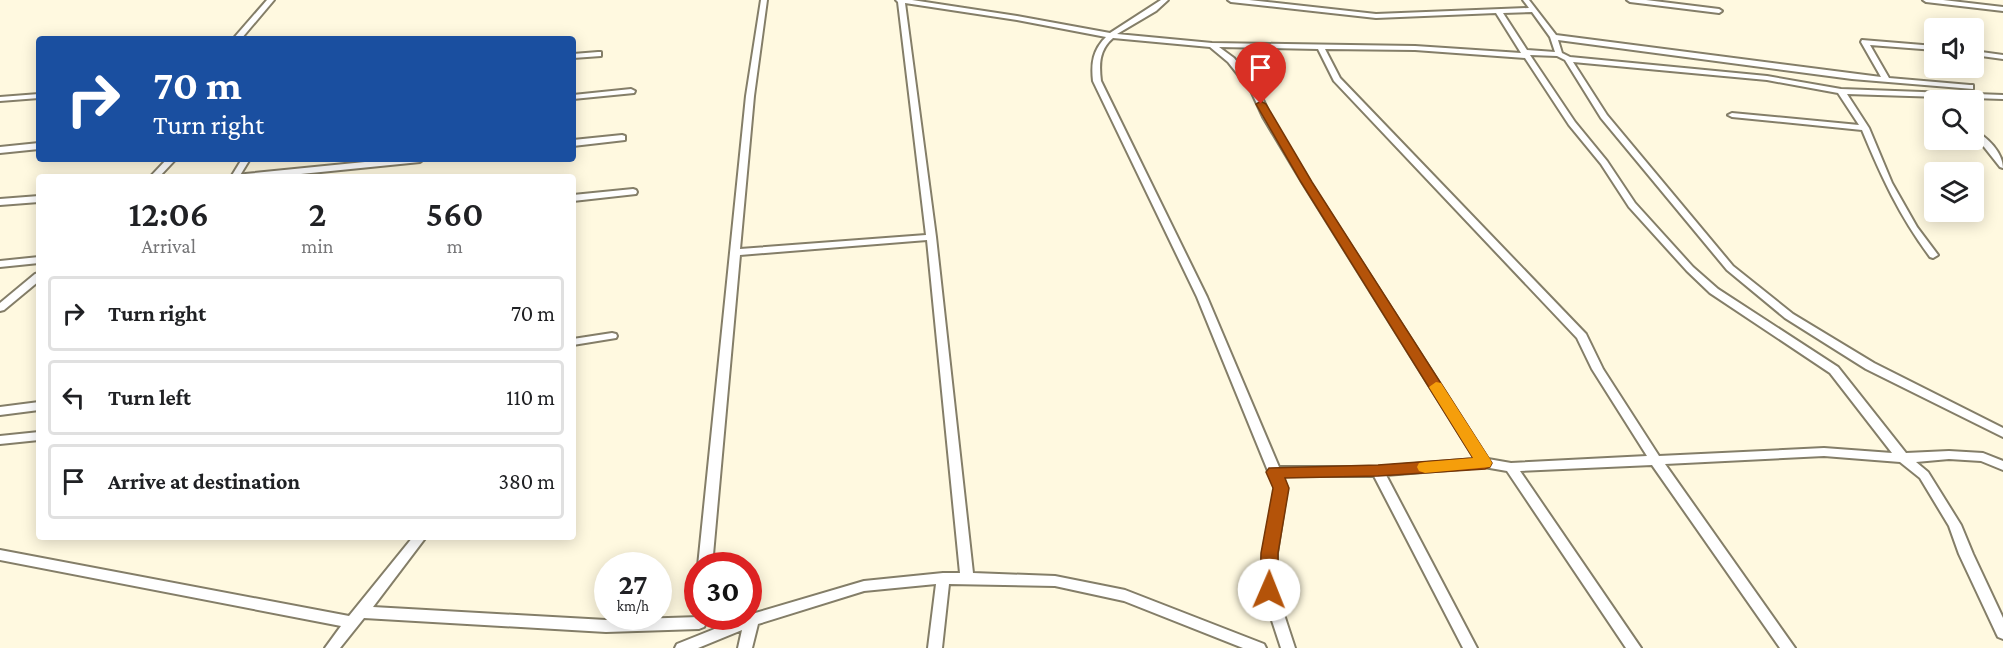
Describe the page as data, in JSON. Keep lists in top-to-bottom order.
{
  "page": {
    "turn": ["70 m", "Turn right"],
    "eta": [
      "12:06",
      "Arrival",
      "2",
      "min",
      "560",
      "m"
    ],
    "list": [
      {
        "name": "Turn right",
        "value": "70 m"
      },
      {
        "name": "Turn left",
        "value": "110 m"
      },
      {
        "name": "Arrive at destination",
        "value": "380 m"
      }
    ],
    "speed": "27 km/h",
    "limit": "30"
  }
}
